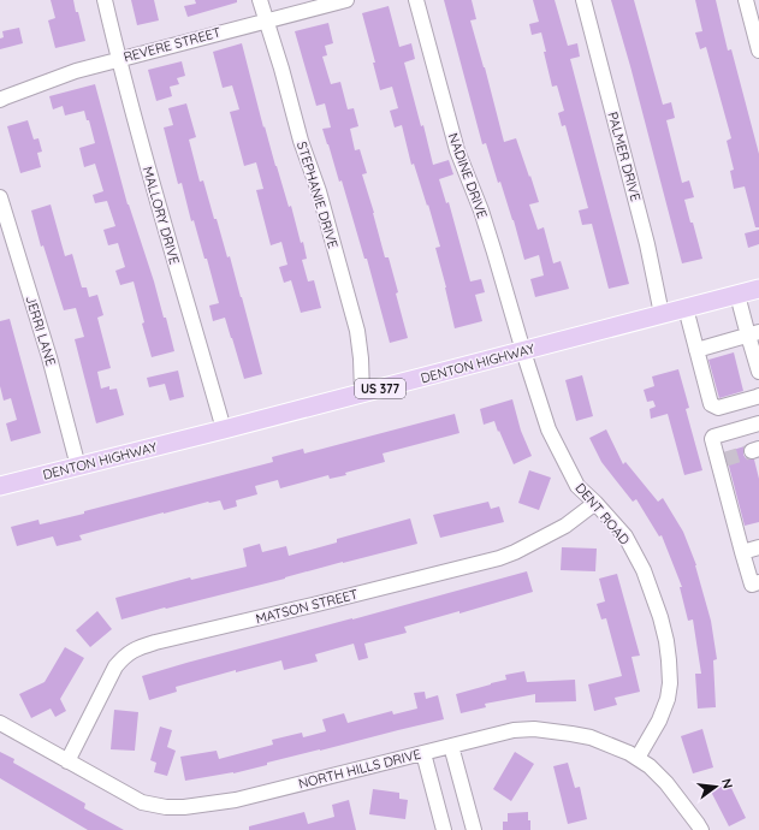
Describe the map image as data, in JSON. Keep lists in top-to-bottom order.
{
  "streets": {
    "main road": ["DENTON HIGHWAY", "US 377"],
    "street": [
      "REVERE STREET",
      "PALMER DRIVE",
      "NADINE DRIVE",
      "STEPHANIE DRIVE",
      "MALLORY DRIVE",
      "JERRI LANE",
      "DENT ROAD",
      "MATSON STREET",
      "NORTH HILLS DRIVE"
    ]
  },
  "crossings": [
    ["REVERE STREET", "STEPHANIE DRIVE"],
    ["REVERE STREET", "MALLORY DRIVE"],
    ["PALMER DRIVE", "DENTON HIGHWAY"],
    ["NADINE DRIVE", "DENTON HIGHWAY"],
    ["NADINE DRIVE", "DENT ROAD"],
    ["STEPHANIE DRIVE", "DENTON HIGHWAY"],
    ["MALLORY DRIVE", "DENTON HIGHWAY"],
    ["JERRI LANE", "DENTON HIGHWAY"],
    ["DENTON HIGHWAY", "DENT ROAD"],
    ["DENT ROAD", "MATSON STREET"],
    ["DENT ROAD", "NORTH HILLS DRIVE"],
    ["MATSON STREET", "NORTH HILLS DRIVE"]
  ],
  "north": "right"
}
